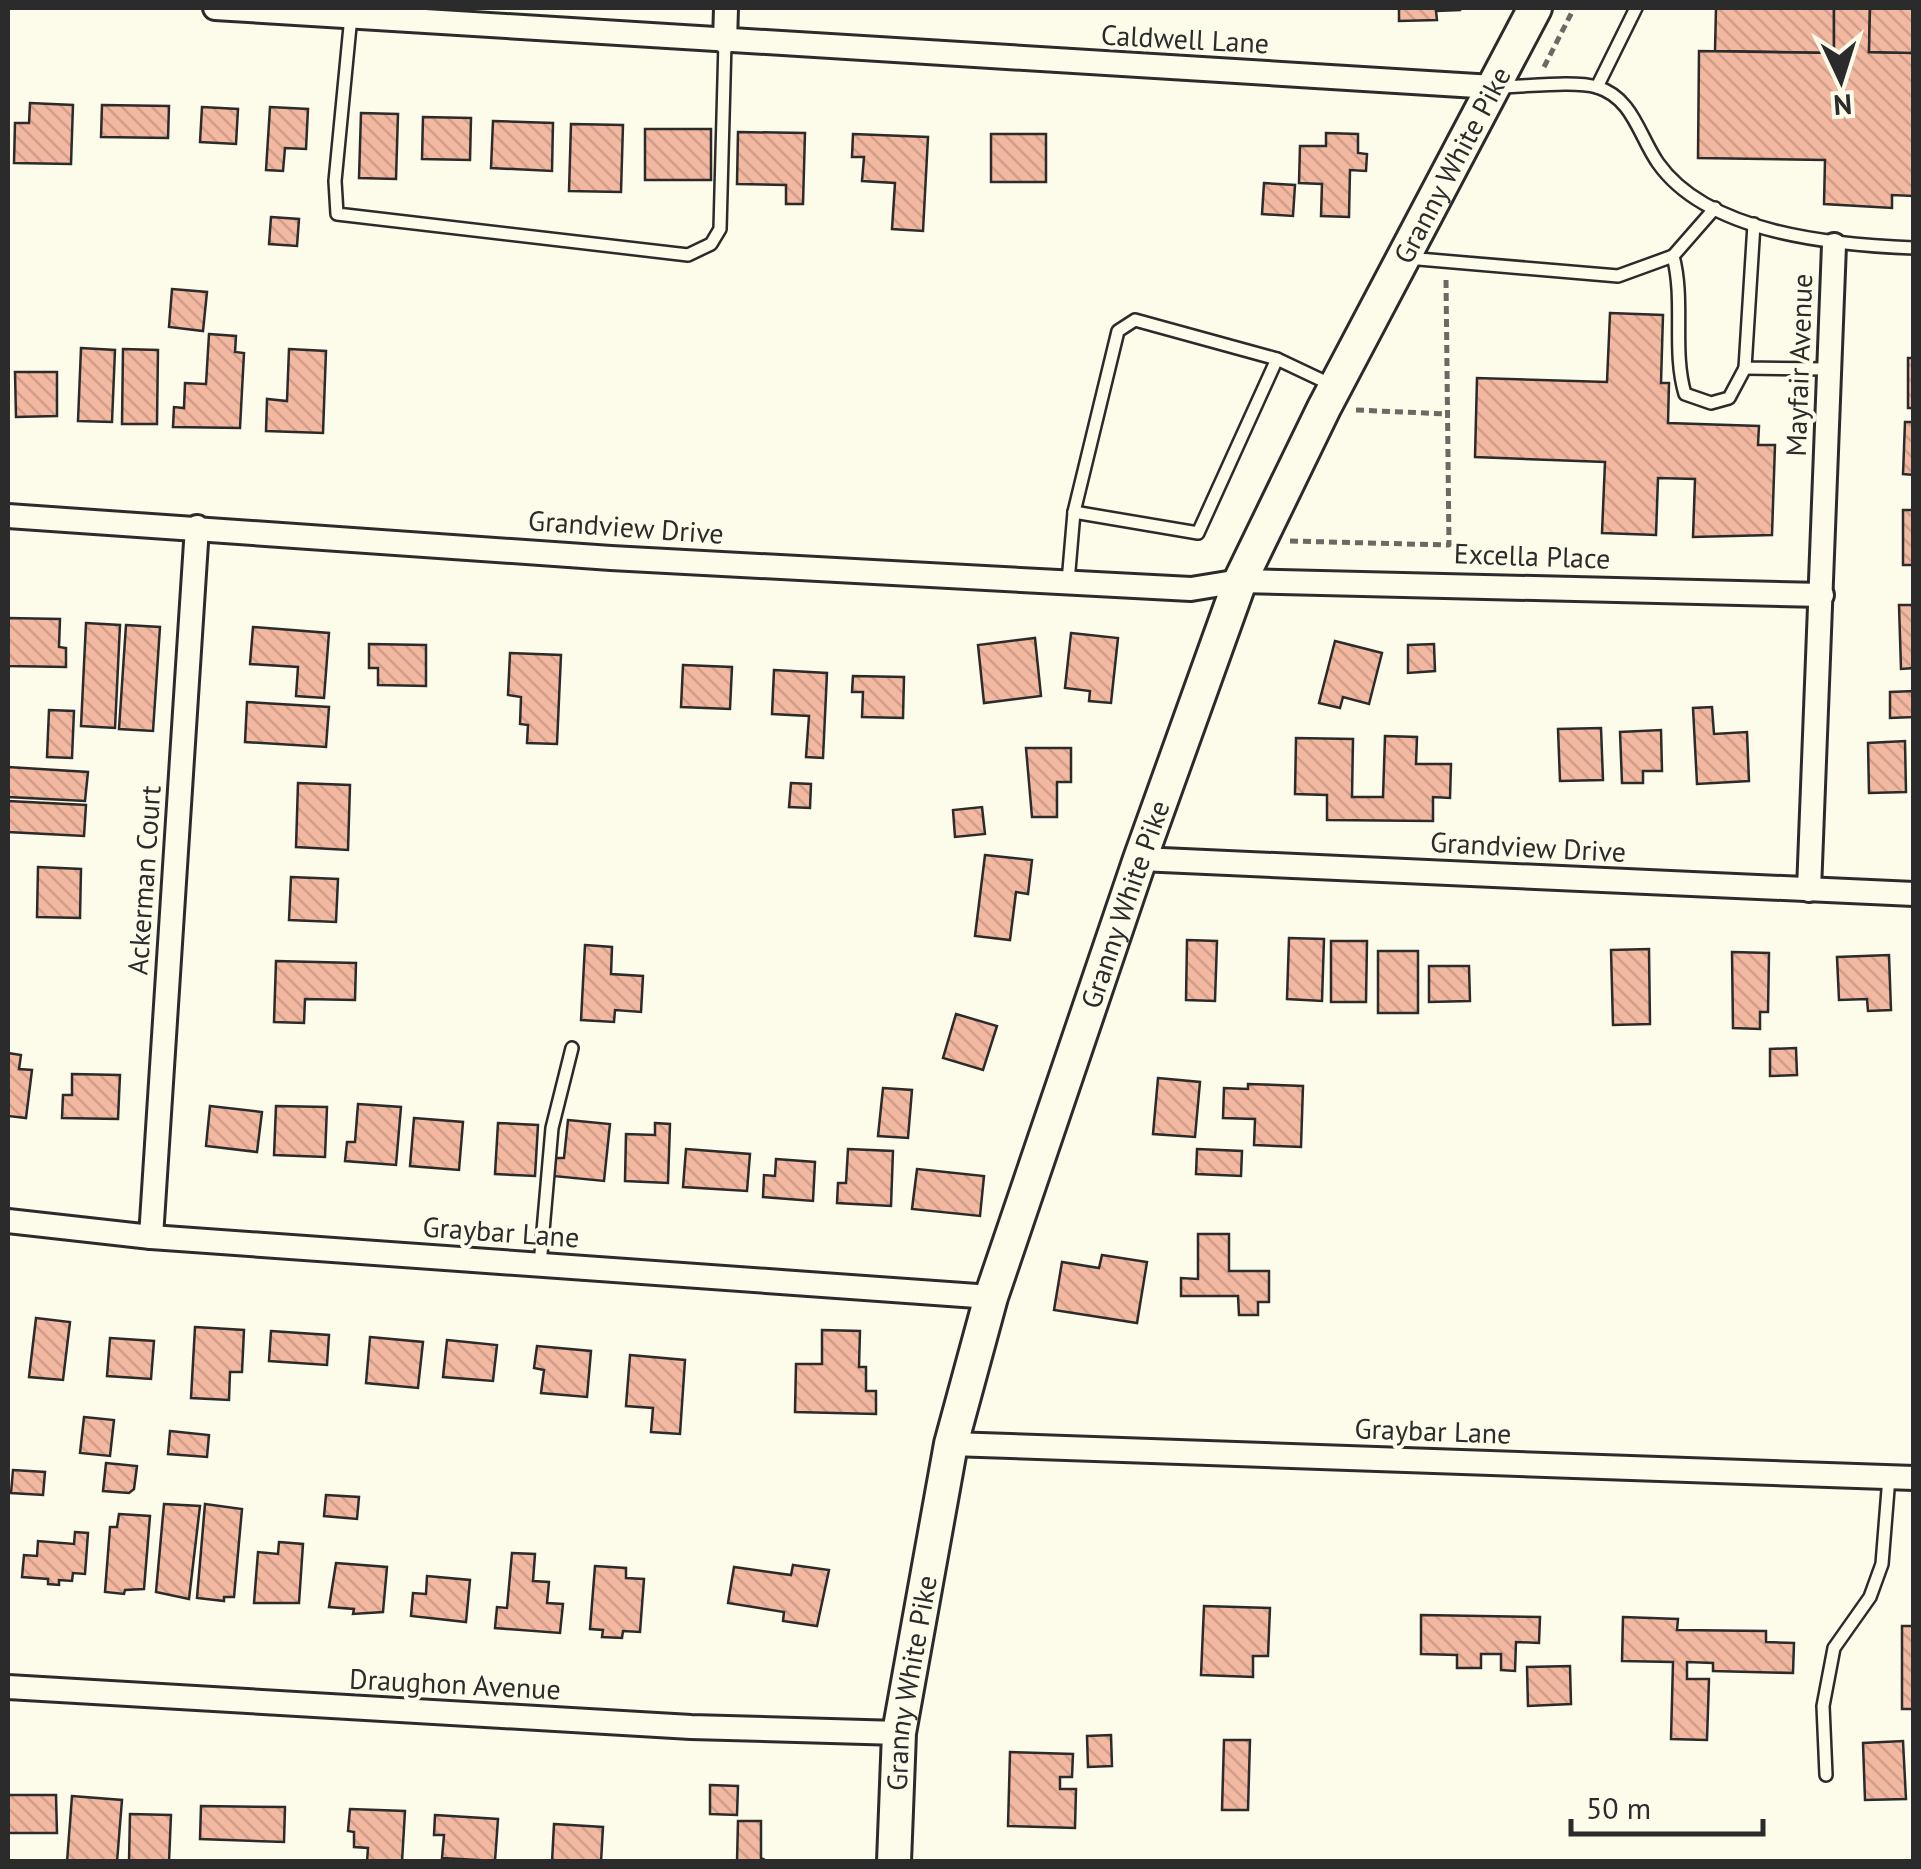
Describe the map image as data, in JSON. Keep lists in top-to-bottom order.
{
  "streets": {
    "main road": ["Granny White Pike"],
    "street": [
      "Caldwell Lane",
      "Mayfair Avenue",
      "Grandview Drive",
      "Excella Place",
      "Ackerman Court",
      "Graybar Lane",
      "Draughon Avenue"
    ]
  },
  "crossings": [
    ["Caldwell Lane", "Granny White Pike"],
    ["Granny White Pike", "Grandview Drive"],
    ["Granny White Pike", "Excella Place"],
    ["Granny White Pike", "Graybar Lane"],
    ["Granny White Pike", "Draughon Avenue"],
    ["Mayfair Avenue", "Grandview Drive"],
    ["Mayfair Avenue", "Excella Place"],
    ["Grandview Drive", "Excella Place"],
    ["Grandview Drive", "Ackerman Court"],
    ["Ackerman Court", "Graybar Lane"]
  ],
  "scale_bar": "50 m",
  "north": "bottom"
}
